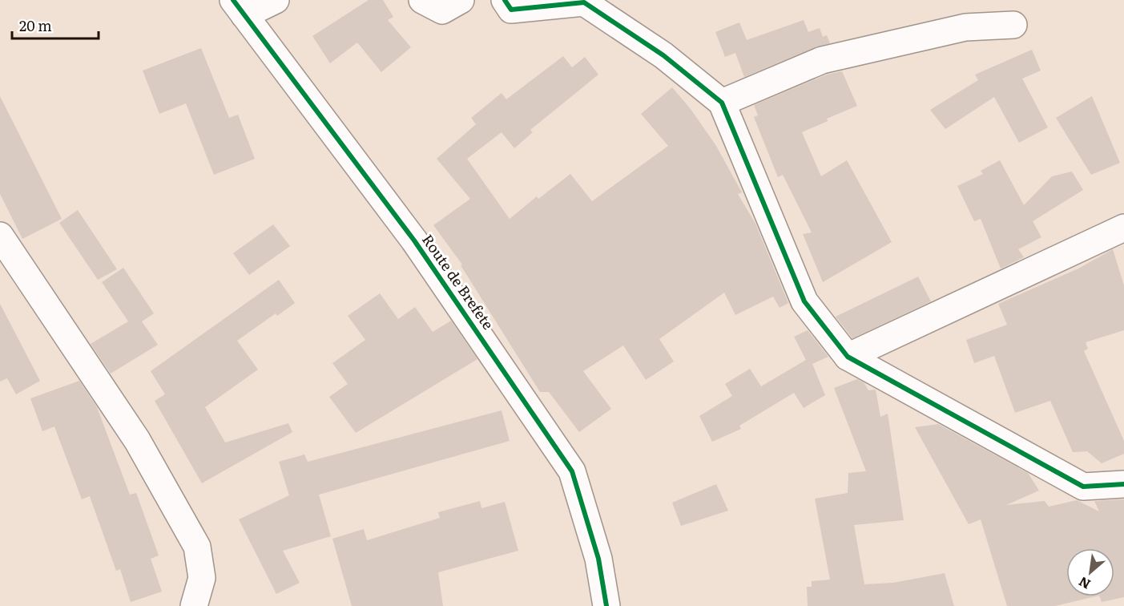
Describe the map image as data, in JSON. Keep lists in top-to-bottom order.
{
  "streets": {
    "street": ["Route de Brefete"]
  },
  "scale_bar": "20 m",
  "north": "bottom left"
}
